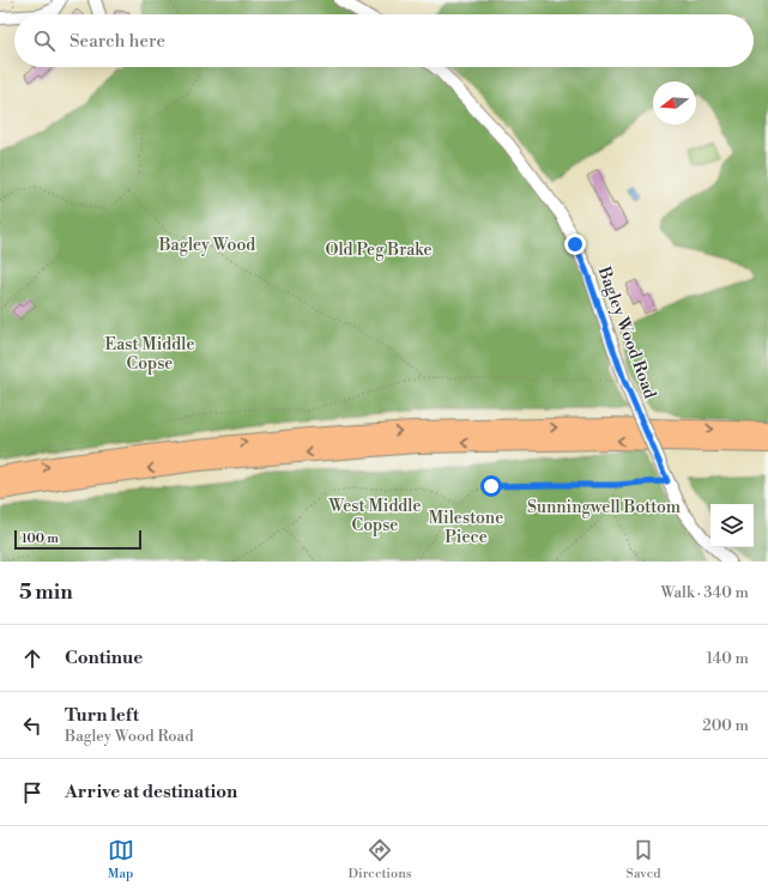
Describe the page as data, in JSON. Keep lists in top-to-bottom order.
{
  "streets": {
    "street": ["Bagley Wood Road"]
  },
  "parks": [
    "Bagley Wood",
    "Old Peg Brake",
    "East Middle Copse",
    "West Middle Copse",
    "Sunningwell Bottom",
    "Milestone Piece"
  ],
  "scale_bar": "100 m",
  "north": "left",
  "page": {
    "search": "Search here",
    "scale": "100 m",
    "heading": ["5 min", "Walk · 340 m"],
    "list": [
      ["Continue", "140 m"],
      ["Turn left", "Bagley Wood Road", "200 m"],
      "Arrive at destination"
    ],
    "nav": ["Map", "Directions", "Saved"]
  }
}
